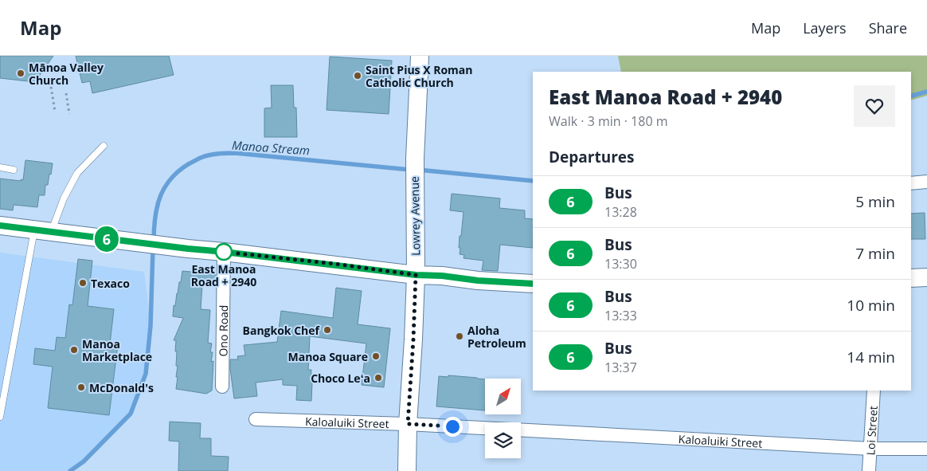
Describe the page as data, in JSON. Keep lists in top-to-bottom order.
{
  "streets": {
    "street": [
      "Lowrey Avenue",
      "Ono Road",
      "Kaloaluiki Street",
      "Loi Street"
    ]
  },
  "crossings": [
    ["Lowrey Avenue", "Kaloaluiki Street"],
    ["Kaloaluiki Street", "Loi Street"]
  ],
  "water": ["Manoa Stream"],
  "places": [
    "Mānoa Valley Church",
    "Saint Pius X Roman Catholic Church",
    "East Manoa Road + 2940",
    "Texaco",
    "Bangkok Chef",
    "Aloha Petroleum",
    "Manoa Marketplace",
    "Manoa Square",
    "Choco Leʻa",
    "McDonald's"
  ],
  "lines": ["bus line 6"],
  "north": "top right",
  "page": {
    "header": "Map",
    "nav": ["Map", "Layers", "Share"],
    "on_map": "6",
    "heading": [
      ["East Manoa Road + 2940", "Walk · 3 min · 180 m"],
      "Departures"
    ],
    "list": [
      {
        "mark": "6",
        "name": "Bus",
        "note": "13:28",
        "value": "5 min"
      },
      {
        "mark": "6",
        "name": "Bus",
        "note": "13:30",
        "value": "7 min"
      },
      {
        "mark": "6",
        "name": "Bus",
        "note": "13:33",
        "value": "10 min"
      },
      {
        "mark": "6",
        "name": "Bus",
        "note": "13:37",
        "value": "14 min"
      }
    ]
  }
}
